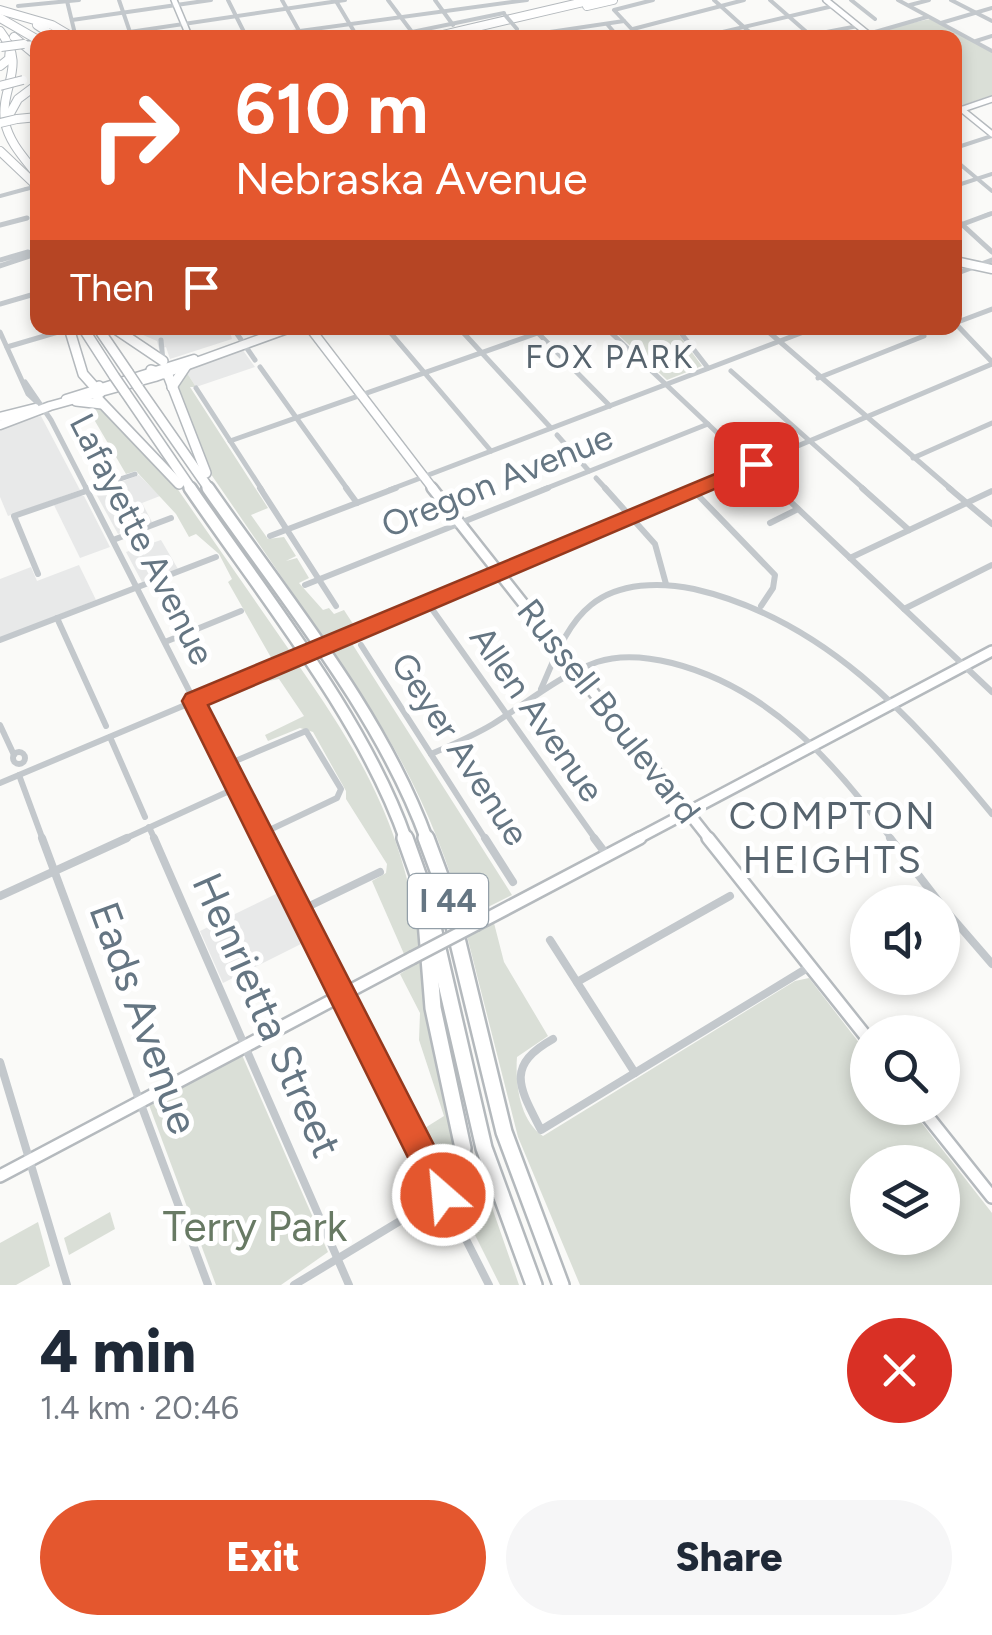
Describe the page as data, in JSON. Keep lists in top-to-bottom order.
{
  "streets": {
    "highway": ["I 44"],
    "main road": ["Russell Boulevard"],
    "street": [
      "Oregon Avenue",
      "Lafayette Avenue",
      "Allen Avenue",
      "Geyer Avenue",
      "Henrietta Street",
      "Eads Avenue"
    ]
  },
  "crossings": [
    ["Oregon Avenue", "Russell Boulevard"]
  ],
  "districts": ["FOX PARK", "COMPTON HEIGHTS"],
  "parks": ["Terry Park"],
  "page": {
    "turn": ["610 m", "Nebraska Avenue"],
    "then": "Then",
    "heading": ["4 min", "1.4 km · 20:46"],
    "buttons": ["Exit", "Share"]
  }
}
